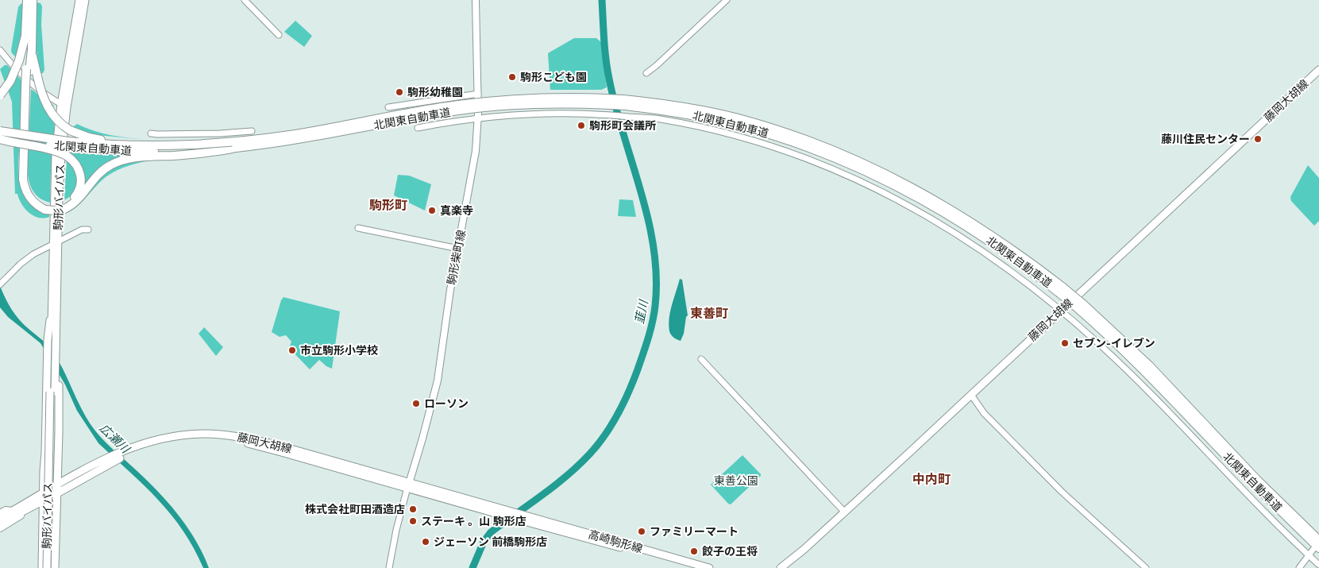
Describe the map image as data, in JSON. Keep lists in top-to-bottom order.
{
  "streets": {
    "highway": ["北関東自動車道"],
    "main road": [
      "藤岡大胡線",
      "駒形バイパス",
      "駒形柴町線",
      "高崎駒形線"
    ]
  },
  "crossings": [
    ["藤岡大胡線", "駒形柴町線"],
    ["藤岡大胡線", "高崎駒形線"],
    ["駒形柴町線", "高崎駒形線"]
  ],
  "districts": ["駒形町", "東善町", "中内町"],
  "water": ["韮川", "広瀬川"],
  "parks": ["東善公園"],
  "places": [
    "駒形こども園",
    "駒形幼稚園",
    "駒形町会議所",
    "藤川住民センター",
    "真楽寺",
    "セブン-イレブン",
    "市立駒形小学校",
    "ローソン",
    "株式会社町田酒造店",
    "ステーキ 。山 駒形店",
    "ファミリーマート",
    "ジェーソン 前橋駒形店",
    "餃子の王将"
  ]
}
